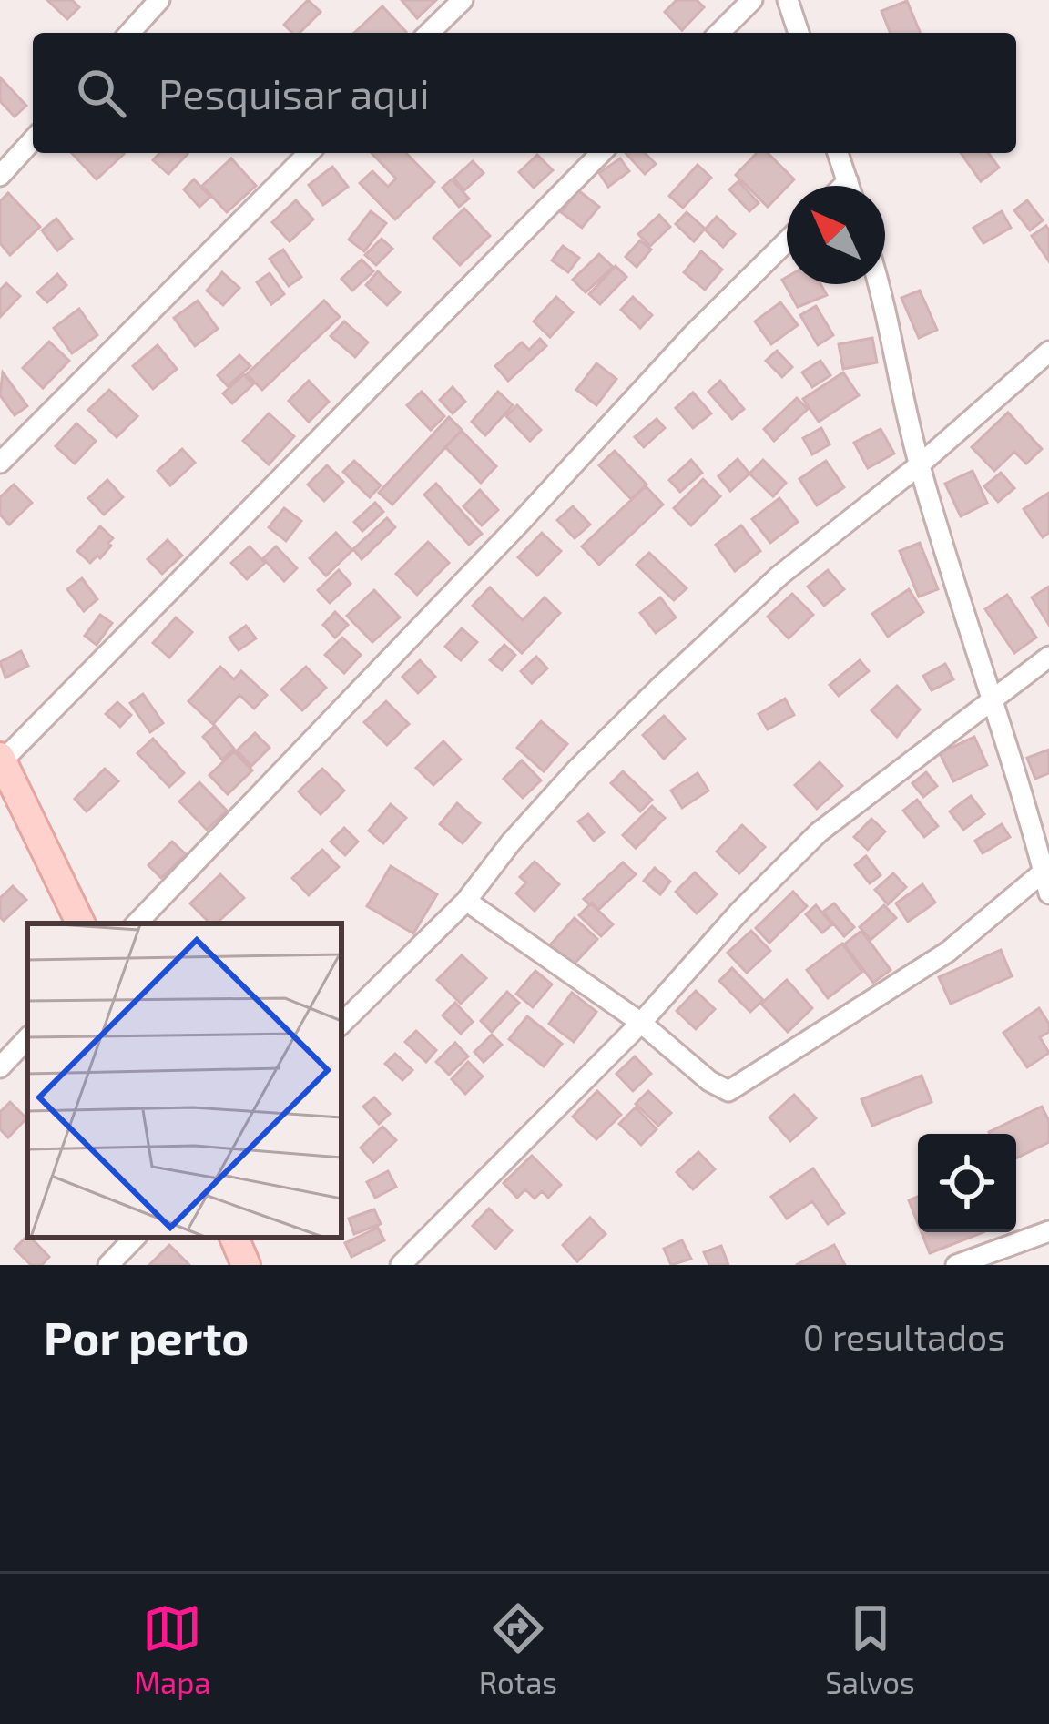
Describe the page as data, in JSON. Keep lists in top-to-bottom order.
{
  "north": "top left",
  "page": {
    "search": "Pesquisar aqui",
    "heading": ["Por perto", "0 resultados"],
    "nav": ["Mapa", "Rotas", "Salvos"]
  }
}
